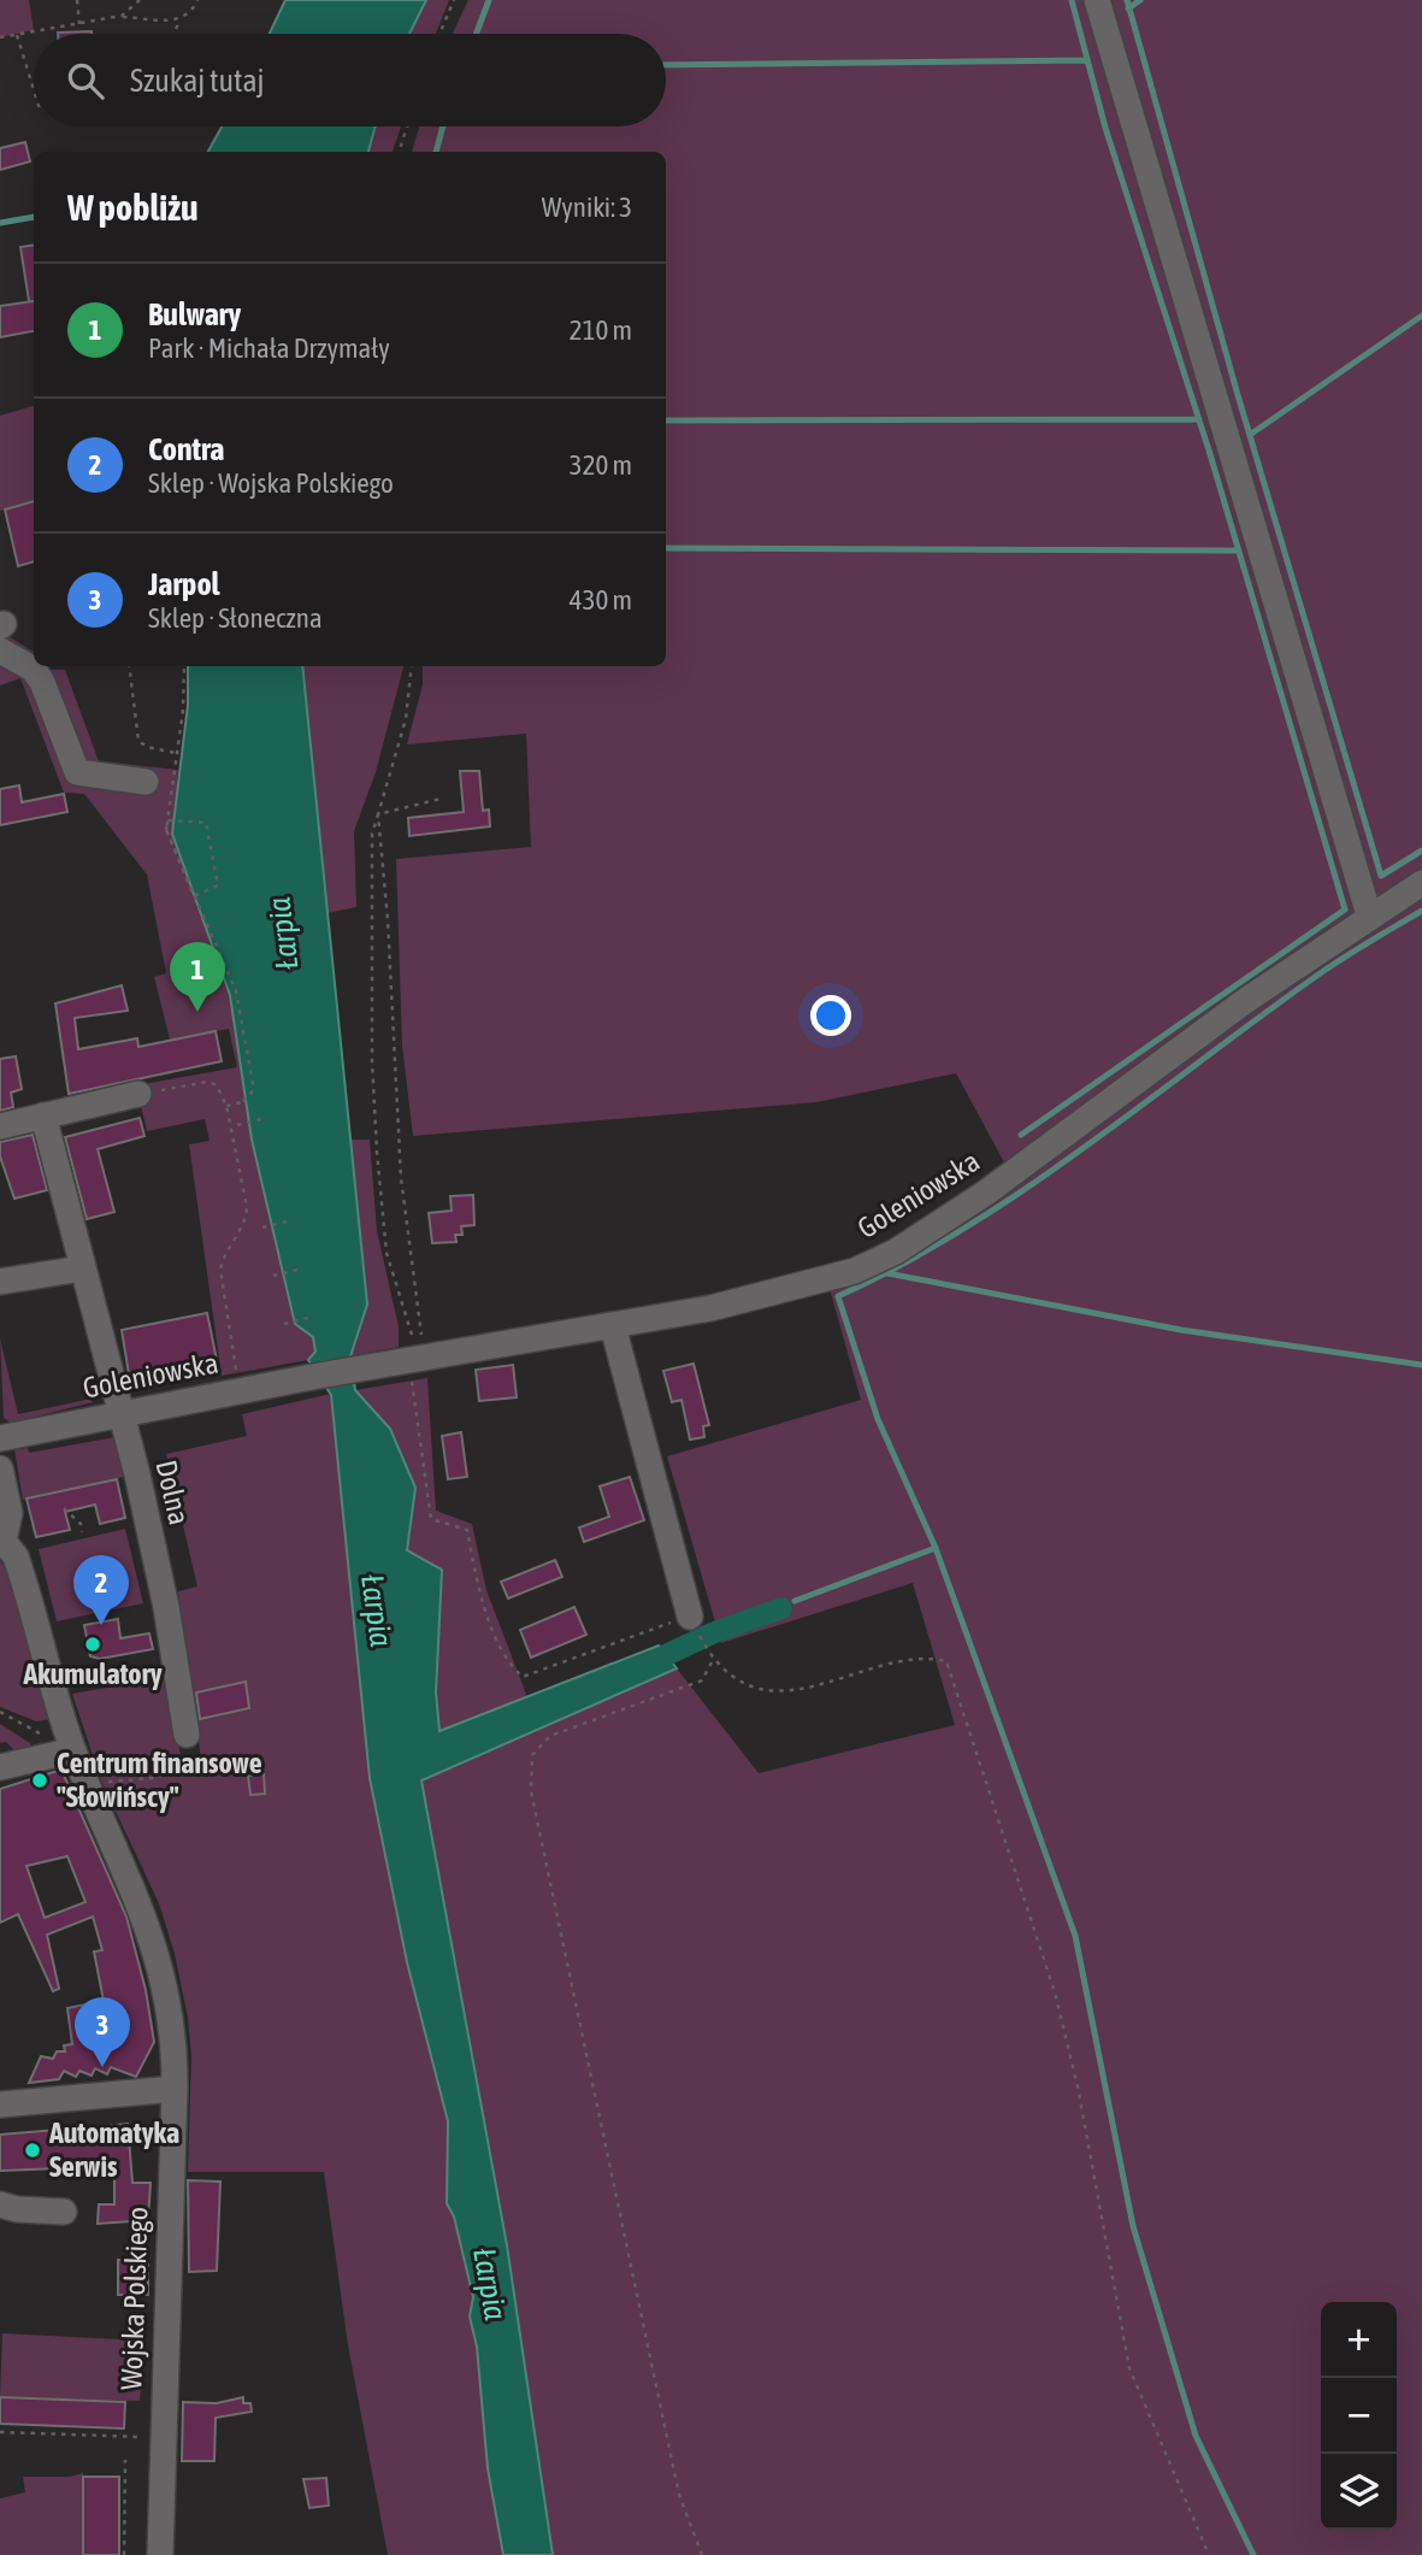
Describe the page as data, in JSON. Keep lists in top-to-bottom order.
{
  "streets": {
    "street": ["Goleniowska", "Dolna", "Wojska Polskiego"]
  },
  "crossings": [
    ["Goleniowska", "Dolna"]
  ],
  "water": ["Łarpia"],
  "places": ["Akumulatory", "Centrum finansowe \"Słowińscy\"", "Automatyka Serwis"],
  "page": {
    "search": "Szukaj tutaj",
    "heading": ["W pobliżu", "Wyniki: 3"],
    "list": [
      {
        "mark": "1",
        "name": "Bulwary",
        "note": "Park · Michała Drzymały",
        "value": "210 m"
      },
      {
        "mark": "2",
        "name": "Contra",
        "note": "Sklep · Wojska Polskiego",
        "value": "320 m"
      },
      {
        "mark": "3",
        "name": "Jarpol",
        "note": "Sklep · Słoneczna",
        "value": "430 m"
      }
    ],
    "pins": ["1", "2", "3"],
    "map_buttons": ["+", "−"]
  }
}
